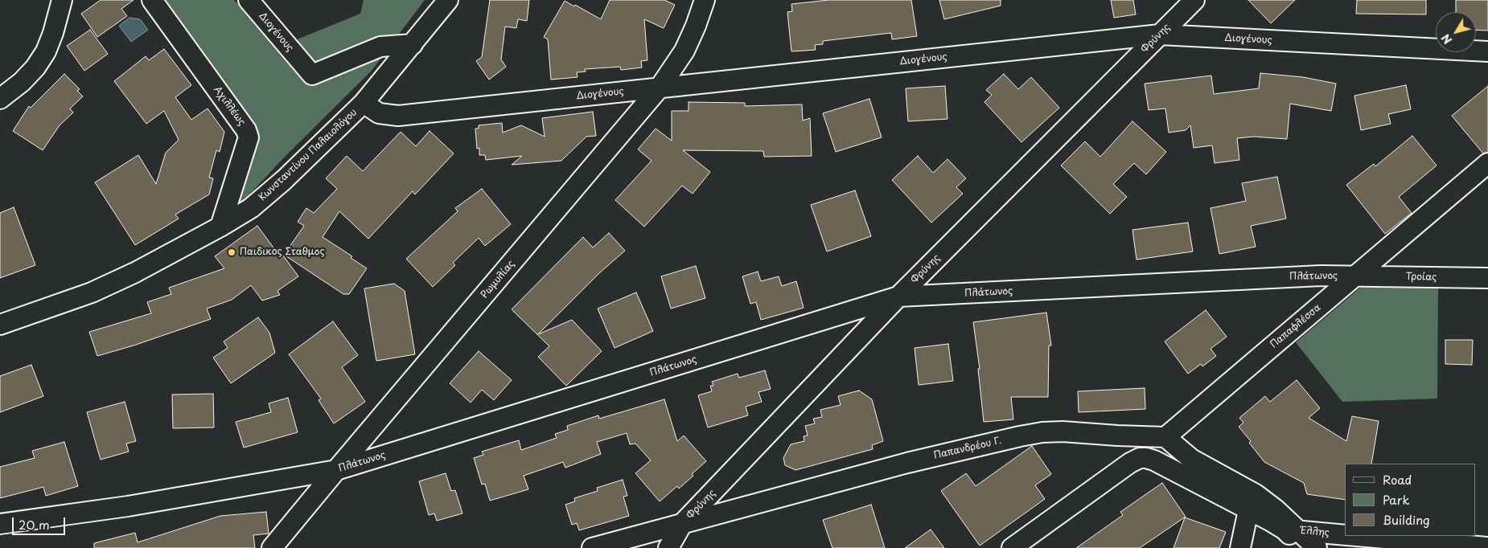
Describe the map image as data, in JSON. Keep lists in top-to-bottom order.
{
  "streets": {
    "street": [
      "Διογένους",
      "Φρύνης",
      "Αχιλλέως",
      "Κωνσταντίνου Παλαιολόγου",
      "Πλάτωνος",
      "Τροίας",
      "Ρωμυλίας",
      "Παπαφλέσσα",
      "Παπανδρέου Γ.",
      "Έλλης"
    ]
  },
  "crossings": [
    ["Διογένους", "Φρύνης"],
    ["Διογένους", "Κωνσταντίνου Παλαιολόγου"],
    ["Διογένους", "Ρωμυλίας"],
    ["Φρύνης", "Πλάτωνος"],
    ["Φρύνης", "Παπανδρέου Γ."],
    ["Αχιλλέως", "Κωνσταντίνου Παλαιολόγου"],
    ["Πλάτωνος", "Τροίας"],
    ["Πλάτωνος", "Ρωμυλίας"],
    ["Πλάτωνος", "Παπαφλέσσα"],
    ["Τροίας", "Παπαφλέσσα"],
    ["Παπαφλέσσα", "Παπανδρέου Γ."]
  ],
  "places": ["Παιδικος Σταθμος"],
  "legend": ["Road", "Park", "Building"],
  "scale_bar": "20 m",
  "north": "bottom left"
}
